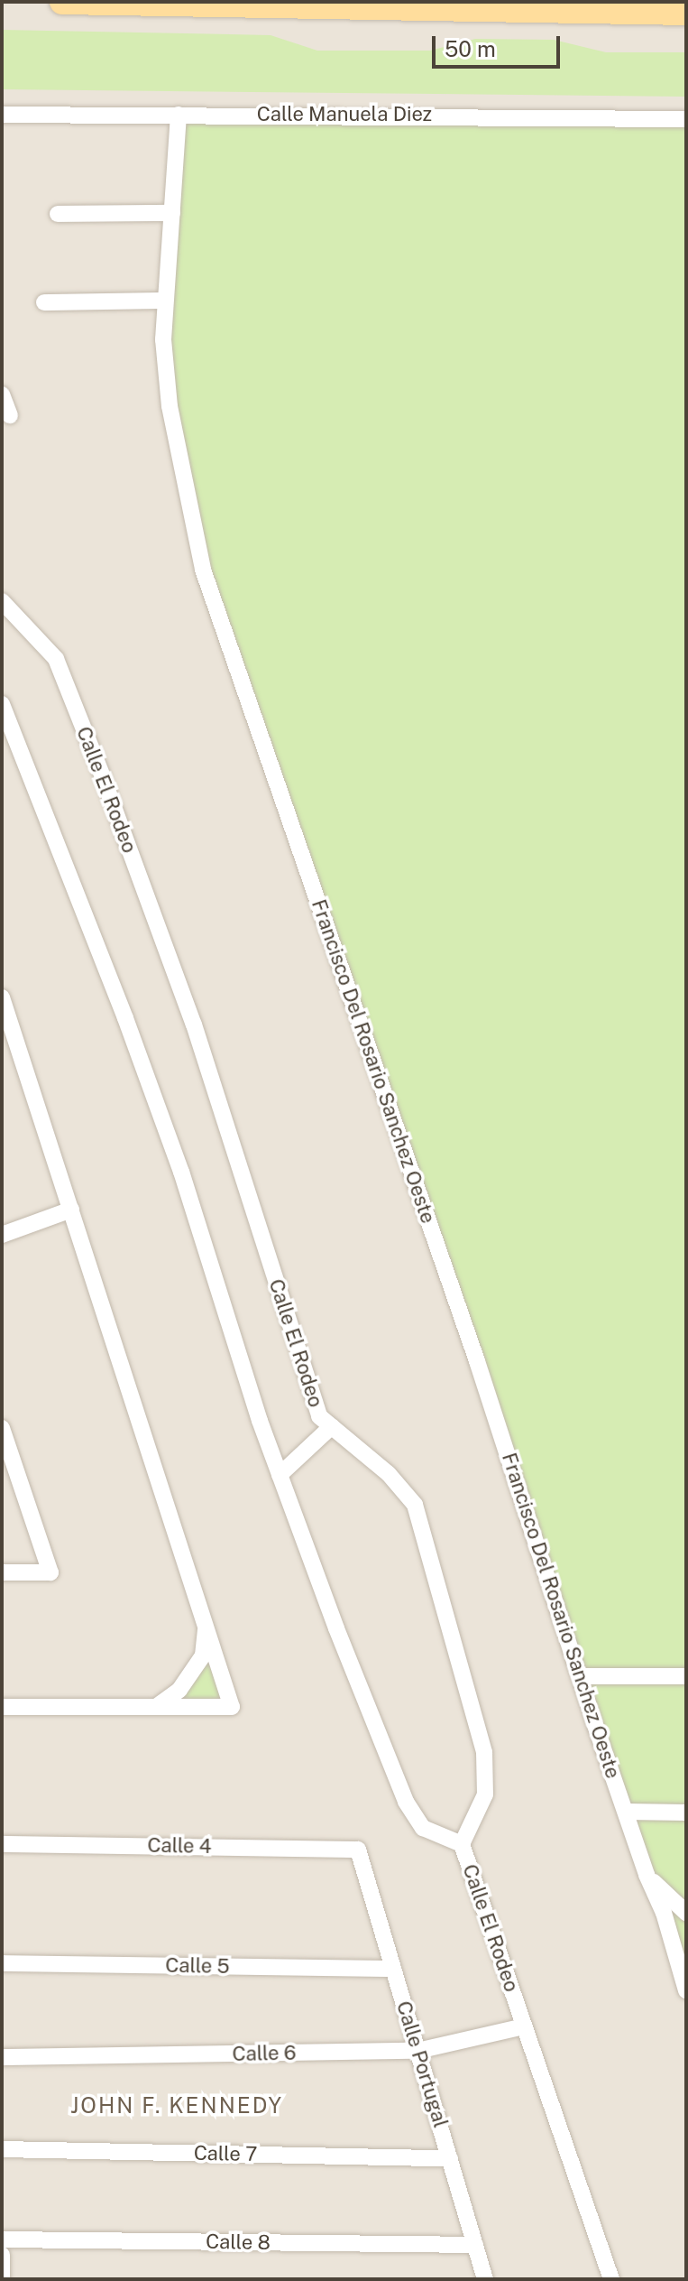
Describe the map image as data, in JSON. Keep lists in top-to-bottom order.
{
  "streets": {
    "street": [
      "Calle Manuela Diez",
      "Calle El Rodeo",
      "Francisco Del Rosario Sanchez Oeste",
      "Calle 4",
      "Calle 5",
      "Calle 6",
      "Calle Portugal",
      "Calle 7",
      "Calle 8"
    ]
  },
  "crossings": [
    ["Calle Manuela Diez", "Francisco Del Rosario Sanchez Oeste"],
    ["Calle El Rodeo", "Calle 6"],
    ["Calle 4", "Calle Portugal"],
    ["Calle 5", "Calle Portugal"],
    ["Calle 6", "Calle Portugal"],
    ["Calle Portugal", "Calle 7"],
    ["Calle Portugal", "Calle 8"]
  ],
  "districts": ["JOHN F. KENNEDY"],
  "scale_bar": "50 m"
}
